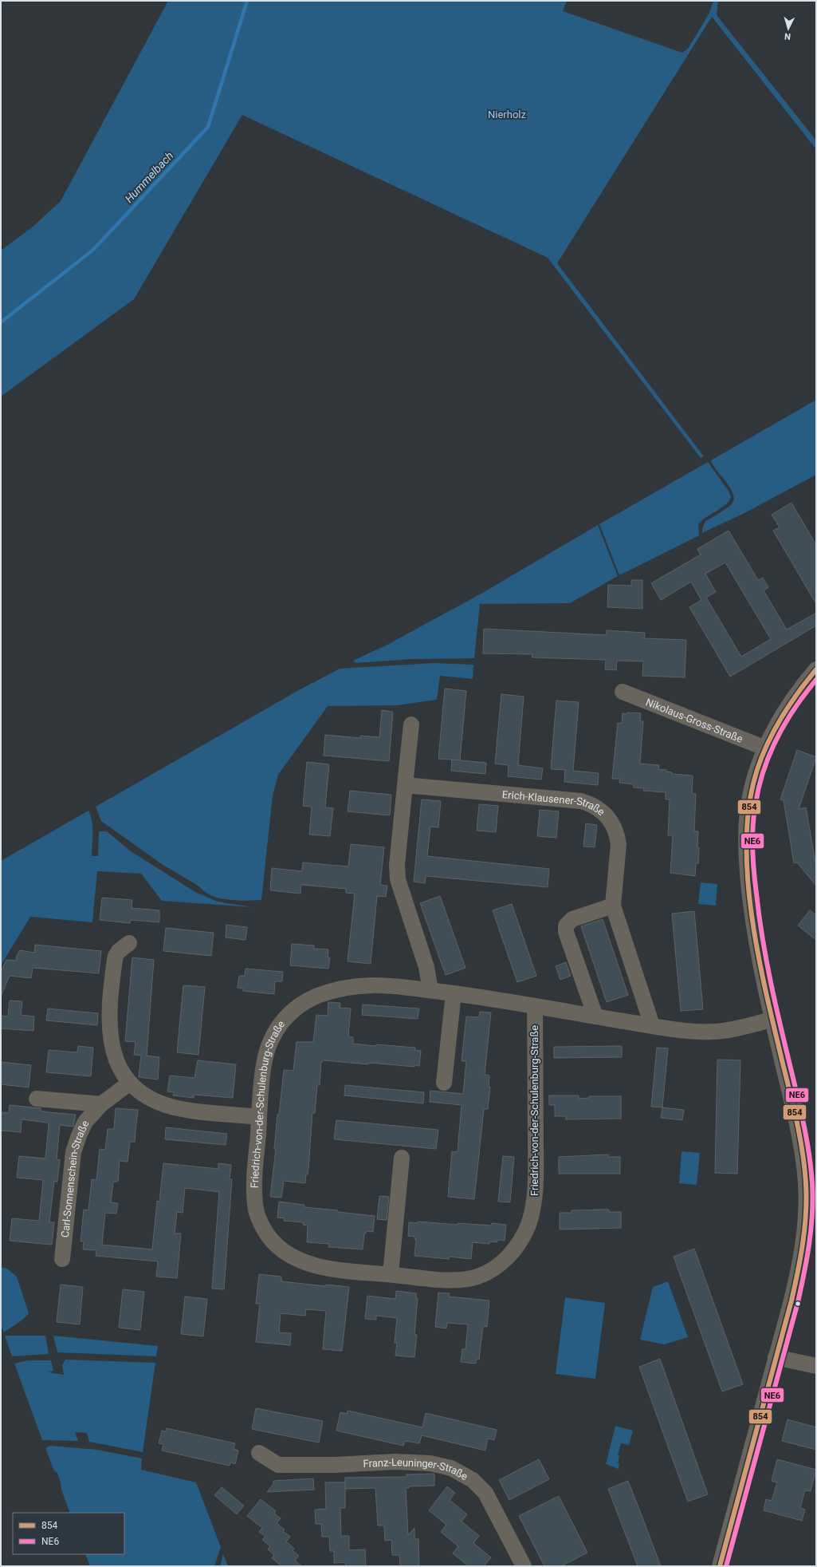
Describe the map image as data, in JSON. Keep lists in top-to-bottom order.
{
  "streets": {
    "street": [
      "Nikolaus-Gross-Straße",
      "Erich-Klausener-Straße",
      "Friedrich-von-der-Schulenburg-Straße",
      "Carl-Sonnenschein-Straße",
      "Franz-Leuninger-Straße"
    ]
  },
  "crossings": [
    ["Erich-Klausener-Straße", "Friedrich-von-der-Schulenburg-Straße"]
  ],
  "water": ["Hummelbach"],
  "parks": ["Nierholz"],
  "lines": ["transit line 854", "transit line NE6"],
  "legend": ["854", "NE6"],
  "north": "bottom"
}
